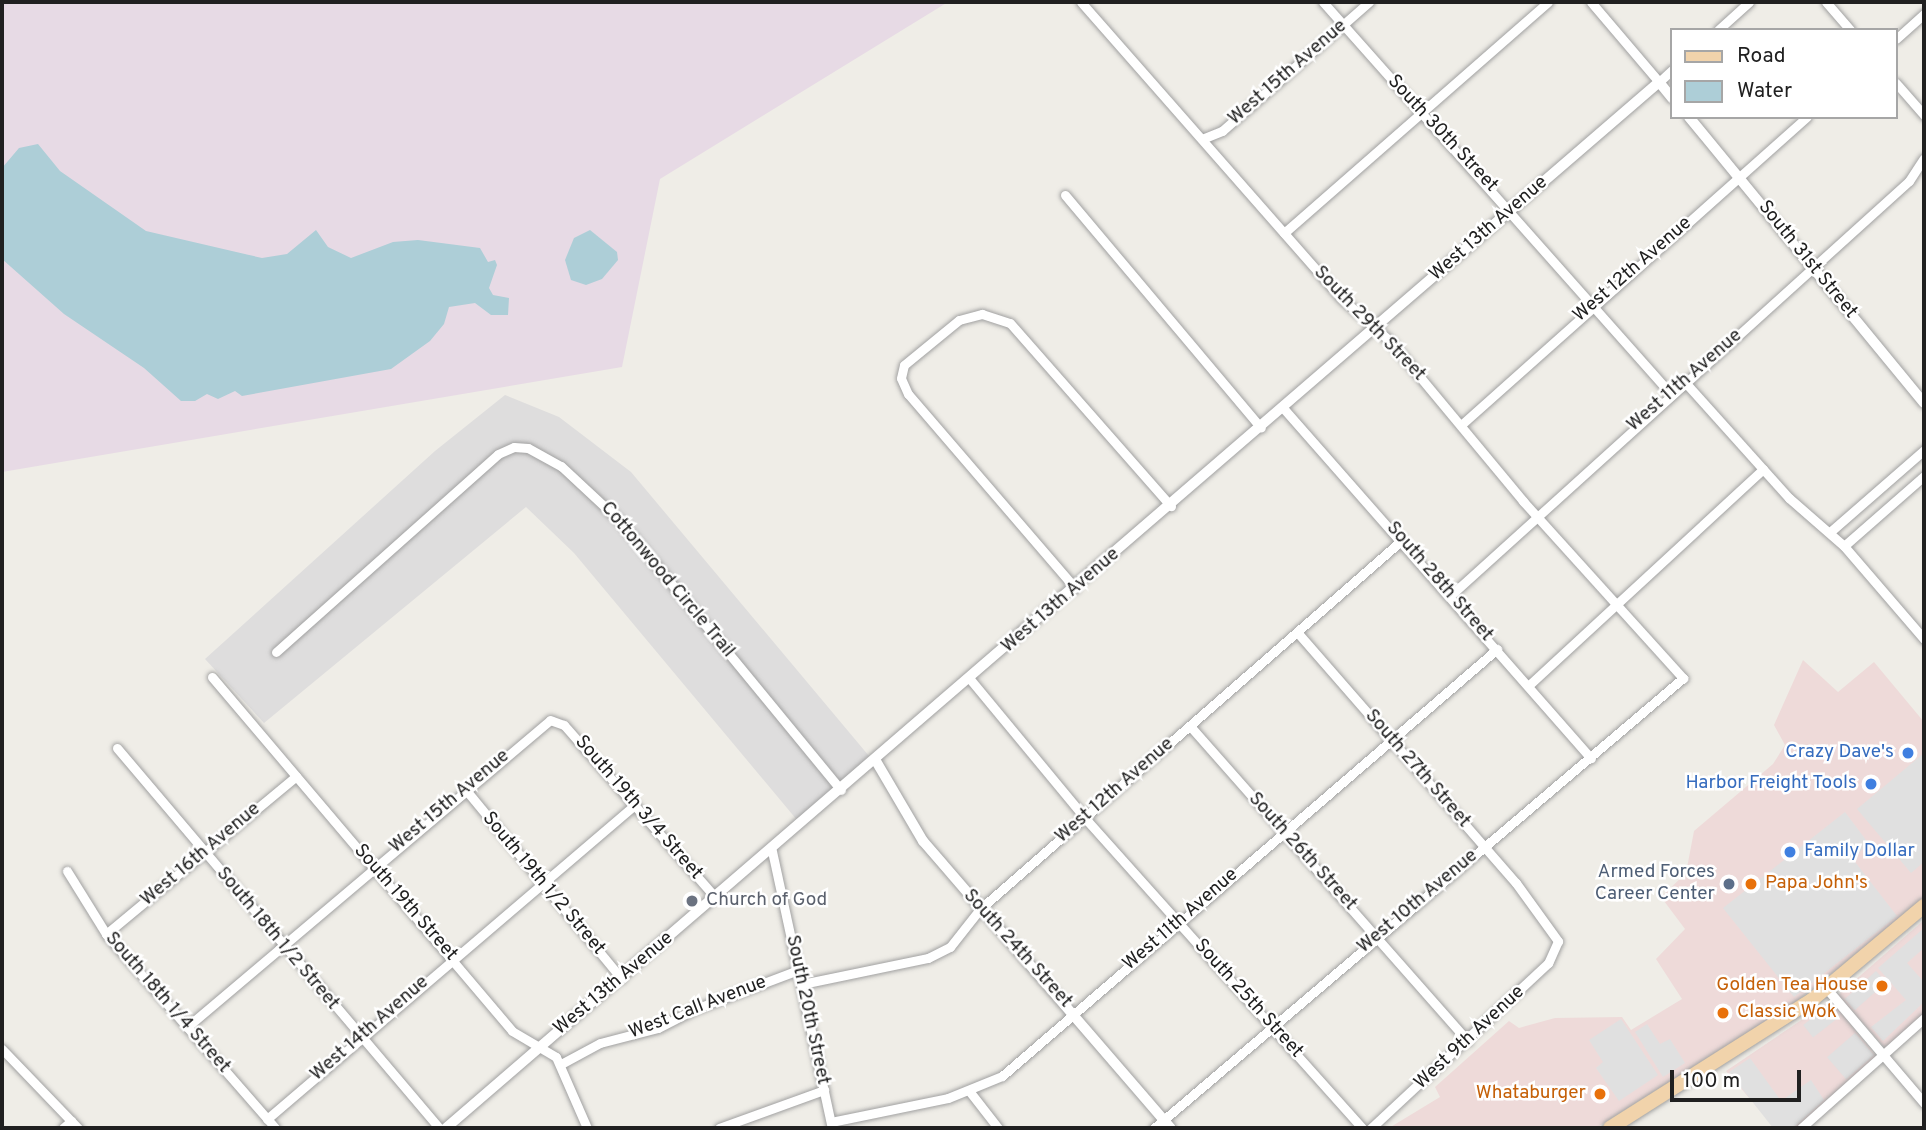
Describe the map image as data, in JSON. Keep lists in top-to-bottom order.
{
  "streets": {
    "street": [
      "West 15th Avenue",
      "South 30th Street",
      "West 13th Avenue",
      "South 31st Street",
      "West 12th Avenue",
      "South 29th Street",
      "West 11th Avenue",
      "Cottonwood Circle Trail",
      "South 28th Street",
      "South 27th Street",
      "South 19th 3/4 Street",
      "South 26th Street",
      "West 16th Avenue",
      "South 19th 1/2 Street",
      "West 10th Avenue",
      "South 19th Street",
      "South 18th 1/2 Street",
      "South 24th Street",
      "South 25th Street",
      "South 18th 1/4 Street",
      "West Call Avenue",
      "South 20th Street",
      "West 14th Avenue",
      "West 9th Avenue"
    ]
  },
  "crossings": [
    ["West 15th Avenue", "South 30th Street"],
    ["West 15th Avenue", "South 29th Street"],
    ["West 15th Avenue", "South 19th 3/4 Street"],
    ["West 15th Avenue", "South 19th 1/2 Street"],
    ["West 15th Avenue", "South 19th Street"],
    ["West 15th Avenue", "South 18th 1/2 Street"],
    ["West 15th Avenue", "South 18th 1/4 Street"],
    ["South 30th Street", "West 13th Avenue"],
    ["South 30th Street", "West 12th Avenue"],
    ["South 30th Street", "West 11th Avenue"],
    ["West 13th Avenue", "South 29th Street"],
    ["West 13th Avenue", "Cottonwood Circle Trail"],
    ["West 13th Avenue", "South 28th Street"],
    ["West 13th Avenue", "South 19th 3/4 Street"],
    ["West 13th Avenue", "South 19th 1/2 Street"],
    ["West 13th Avenue", "South 19th Street"],
    ["West 13th Avenue", "South 24th Street"],
    ["West 13th Avenue", "South 25th Street"],
    ["West 13th Avenue", "South 20th Street"],
    ["South 31st Street", "West 12th Avenue"],
    ["South 31st Street", "West 11th Avenue"],
    ["West 12th Avenue", "South 29th Street"],
    ["West 12th Avenue", "South 28th Street"],
    ["West 12th Avenue", "South 27th Street"],
    ["West 12th Avenue", "South 26th Street"],
    ["West 12th Avenue", "South 24th Street"],
    ["West 12th Avenue", "South 25th Street"],
    ["West 12th Avenue", "South 20th Street"],
    ["South 29th Street", "West 11th Avenue"],
    ["South 29th Street", "West 10th Avenue"],
    ["West 11th Avenue", "South 28th Street"],
    ["West 11th Avenue", "South 27th Street"],
    ["West 11th Avenue", "South 26th Street"],
    ["West 11th Avenue", "South 24th Street"],
    ["West 11th Avenue", "South 25th Street"],
    ["West 11th Avenue", "South 20th Street"],
    ["South 28th Street", "West 10th Avenue"],
    ["South 27th Street", "West 10th Avenue"],
    ["South 27th Street", "West 9th Avenue"],
    ["South 19th 3/4 Street", "West 14th Avenue"],
    ["South 26th Street", "West 10th Avenue"],
    ["South 26th Street", "West 9th Avenue"],
    ["West 16th Avenue", "South 19th Street"],
    ["West 16th Avenue", "South 18th 1/2 Street"],
    ["West 16th Avenue", "South 18th 1/4 Street"],
    ["South 19th 1/2 Street", "West 14th Avenue"],
    ["West 10th Avenue", "South 24th Street"],
    ["West 10th Avenue", "South 25th Street"],
    ["South 19th Street", "West Call Avenue"],
    ["South 19th Street", "West 14th Avenue"],
    ["South 18th 1/2 Street", "West 14th Avenue"],
    ["South 18th 1/4 Street", "West 14th Avenue"],
    ["West Call Avenue", "South 20th Street"]
  ],
  "places": [
    "Crazy Dave's",
    "Harbor Freight Tools",
    "Family Dollar",
    "Armed Forces Career Center",
    "Papa John's",
    "Church of God",
    "Golden Tea House",
    "Classic Wok",
    "Whataburger"
  ],
  "legend": ["Road", "Water"],
  "scale_bar": "100 m"
}
